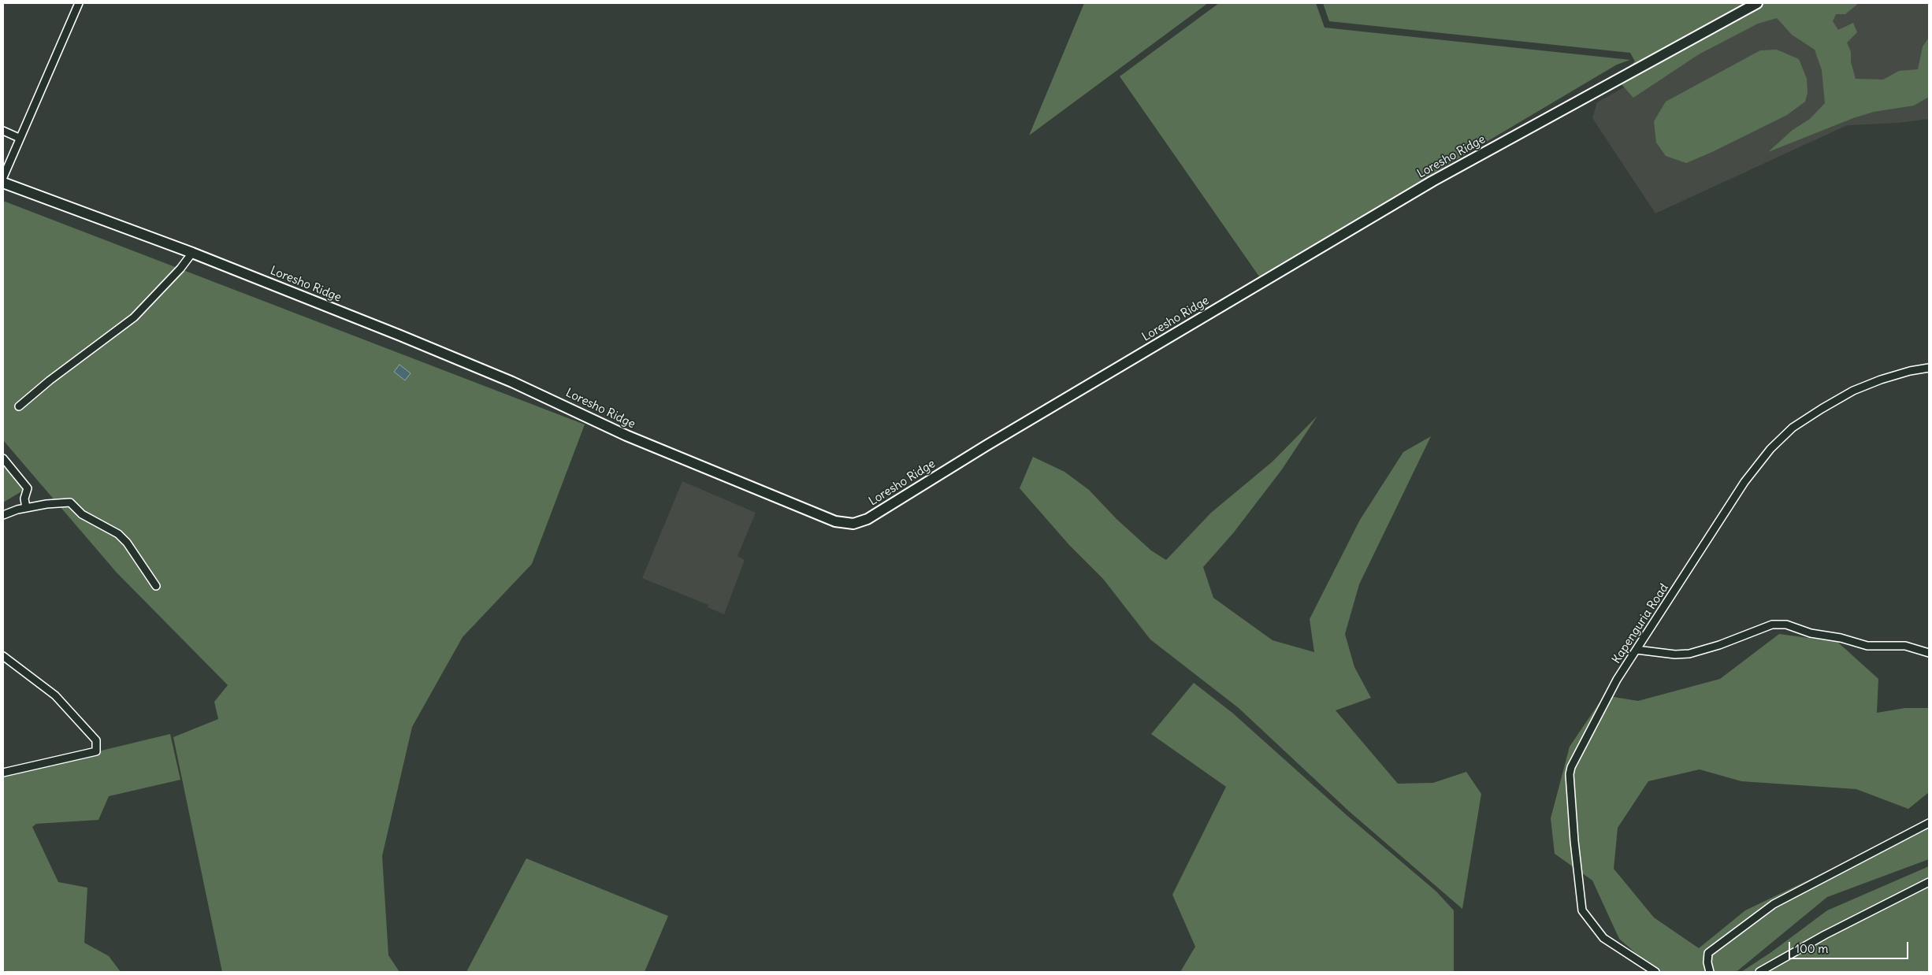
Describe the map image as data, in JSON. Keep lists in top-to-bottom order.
{
  "streets": {
    "street": ["Loresho Ridge", "Kapenguria Road"]
  },
  "scale_bar": "100 m"
}
